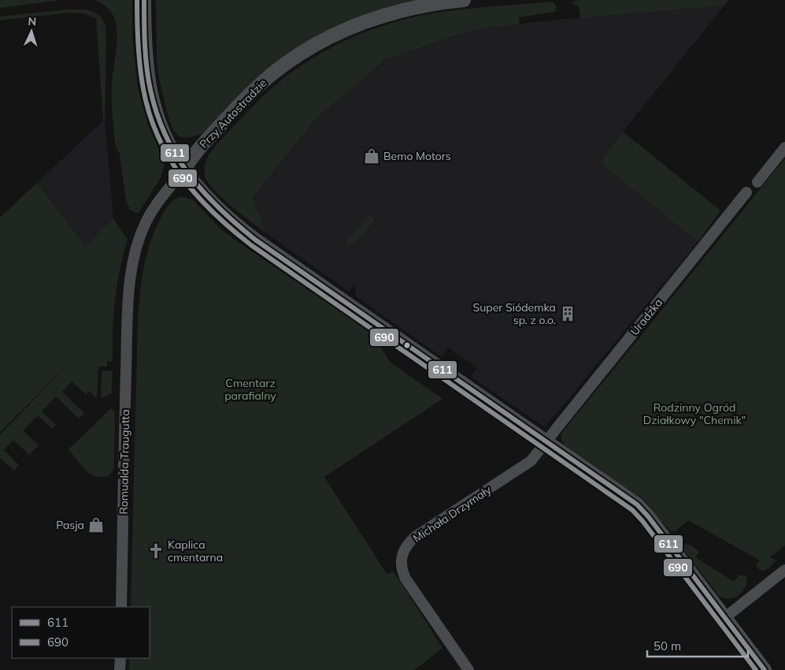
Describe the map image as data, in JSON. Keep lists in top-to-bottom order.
{
  "streets": {
    "street": [
      "Przy Autostradzie",
      "Uradzka",
      "Romualda Traugutta",
      "Michała Drzymały"
    ]
  },
  "crossings": [
    ["Przy Autostradzie", "Romualda Traugutta"],
    ["Uradzka", "Michała Drzymały"]
  ],
  "parks": ["Cmentarz parafialny", "Rodzinny Ogród Działkowy \"Chemik\""],
  "places": {
    "shop": ["Bemo Motors", "Pasja"],
    "building": ["Super Siódemka sp. z o.o."],
    "church": ["Kaplica cmentarna"]
  },
  "lines": ["transit line 611", "transit line 690"],
  "legend": ["611", "690"],
  "scale_bar": "50 m",
  "north": "top"
}
